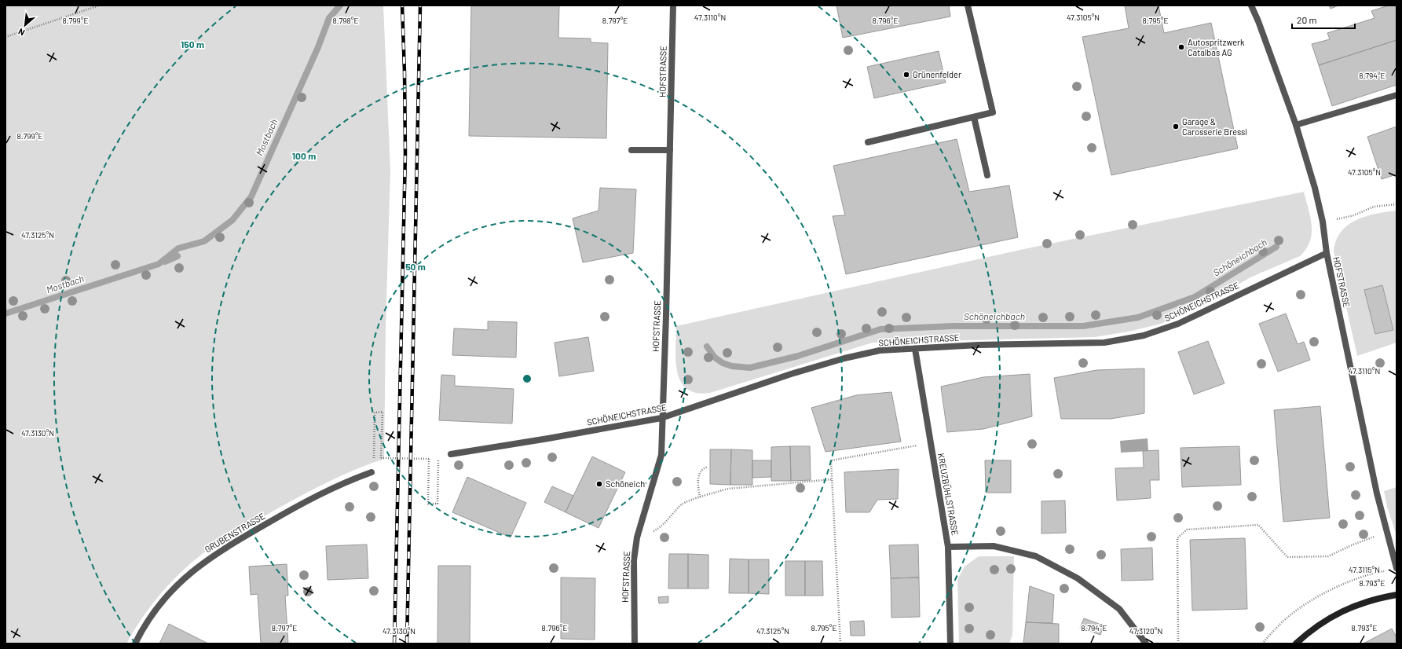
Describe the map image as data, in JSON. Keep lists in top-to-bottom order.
{
  "streets": {
    "street": [
      "HOFSTRASSE",
      "SCHÖNEICHSTRASSE",
      "KREUZBÜHLSTRASSE",
      "GRUBENSTRASSE"
    ]
  },
  "crossings": [
    ["HOFSTRASSE", "SCHÖNEICHSTRASSE"],
    ["SCHÖNEICHSTRASSE", "KREUZBÜHLSTRASSE"]
  ],
  "water": ["Mostbach", "Schöneichbach"],
  "places": [
    "Autospritzwerk Catalbas AG",
    "Grünenfelder",
    "Garage & Carosserie Bressi",
    "Schöneich"
  ],
  "scale_bar": "20 m",
  "north": "bottom left",
  "coordinates": [
    "47.3110°N",
    "47.3105°N",
    "8.799°E",
    "8.798°E",
    "8.797°E",
    "8.796°E",
    "8.795°E",
    "8.794°E",
    "47.3125°N",
    "47.3130°N",
    "47.3115°N",
    "8.793°E",
    "47.3120°N"
  ],
  "rings": ["150 m", "100 m", "50 m"]
}
